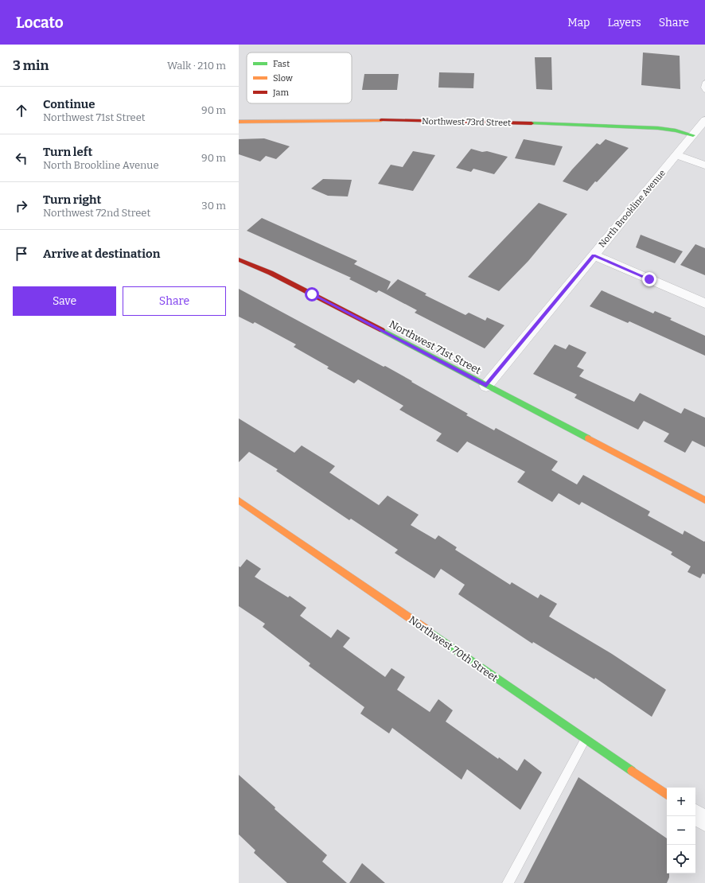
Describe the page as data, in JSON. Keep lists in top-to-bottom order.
{
  "streets": {
    "street": [
      "Northwest 73rd Street",
      "North Brookline Avenue",
      "Northwest 71st Street",
      "Northwest 70th Street"
    ]
  },
  "crossings": [
    ["Northwest 73rd Street", "North Brookline Avenue"],
    ["North Brookline Avenue", "Northwest 71st Street"]
  ],
  "legend": ["Fast", "Slow", "Jam"],
  "page": {
    "header": "Locato",
    "nav": ["Map", "Layers", "Share"],
    "heading": ["3 min", "Walk · 210 m"],
    "list": [
      ["Continue", "Northwest 71st Street", "90 m"],
      ["Turn left", "North Brookline Avenue", "90 m"],
      ["Turn right", "Northwest 72nd Street", "30 m"],
      "Arrive at destination"
    ],
    "buttons": ["Save", "Share"],
    "map_buttons": ["+", "−"]
  }
}
